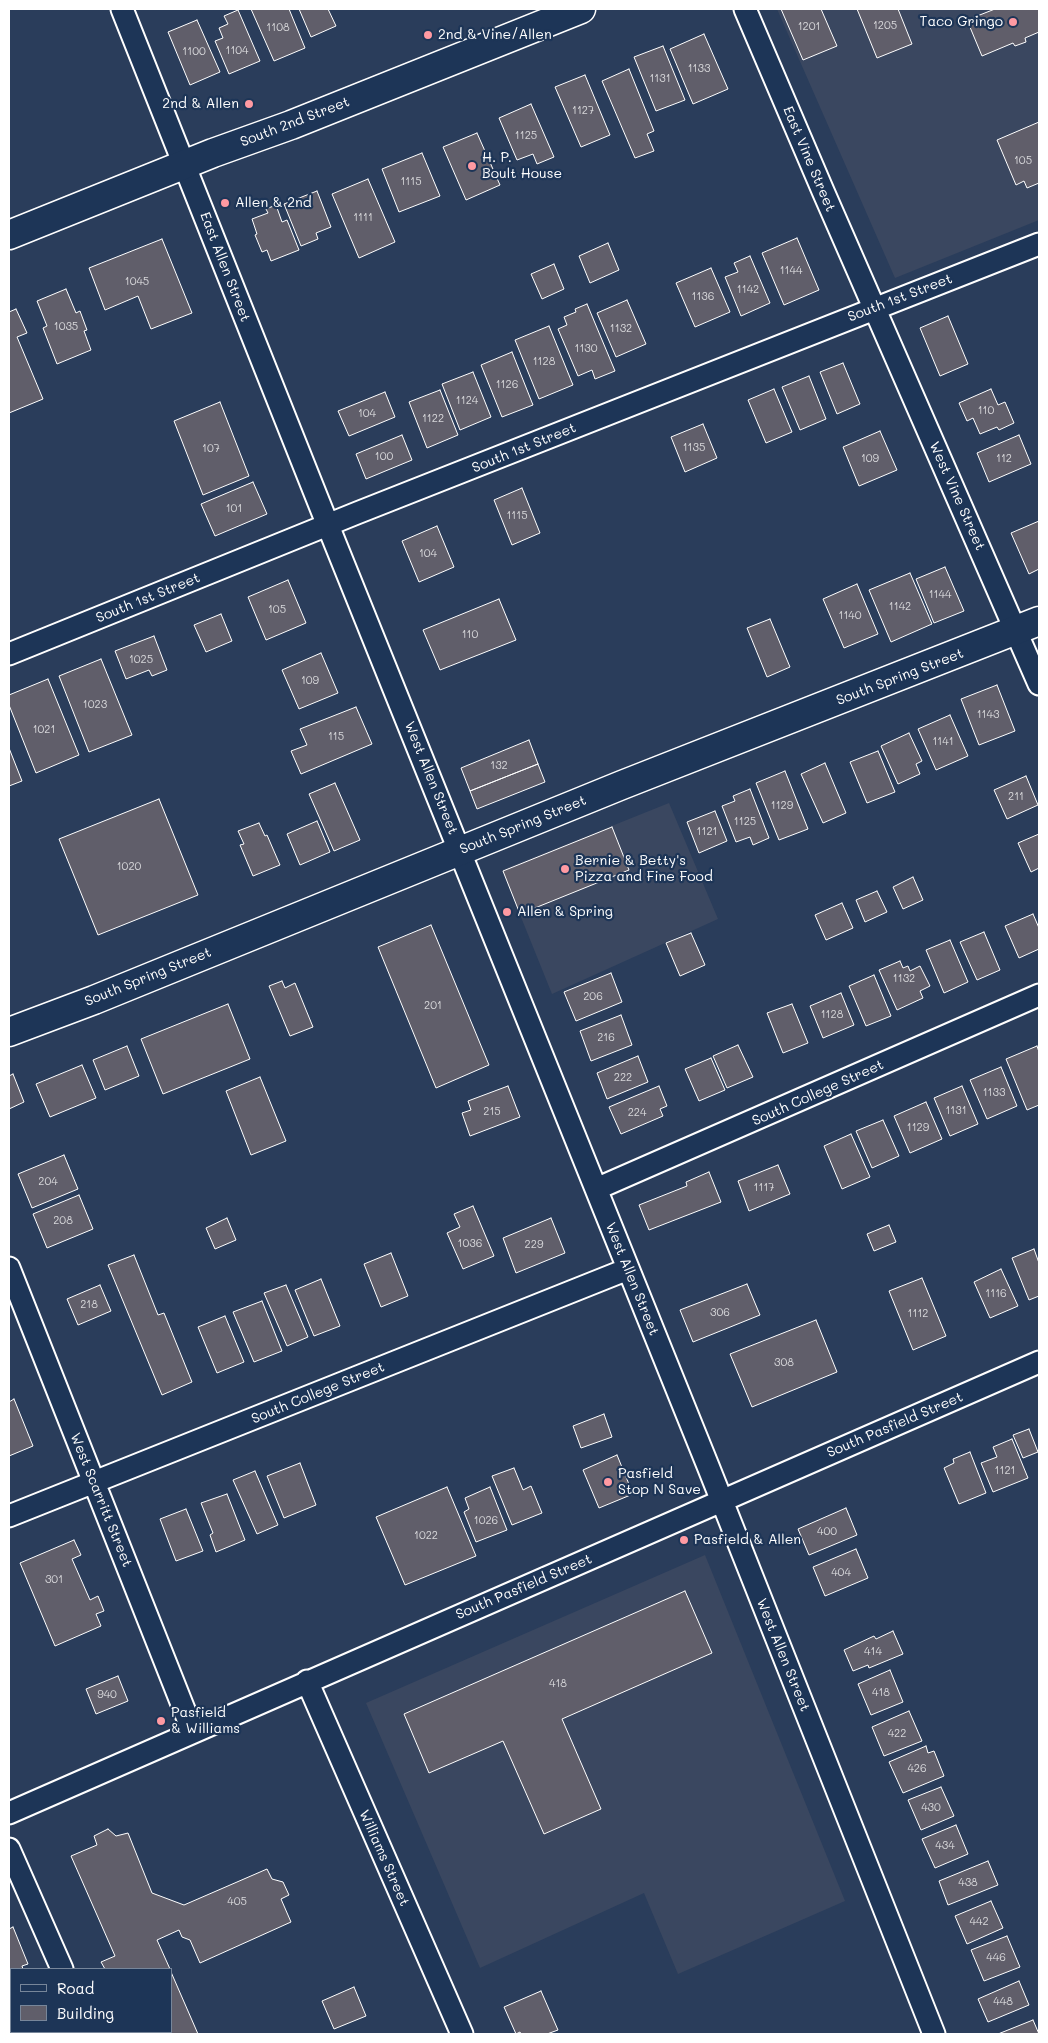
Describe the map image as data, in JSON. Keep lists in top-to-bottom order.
{
  "streets": {
    "street": [
      "South 2nd Street",
      "East Vine Street",
      "East Allen Street",
      "South 1st Street",
      "West Vine Street",
      "South Spring Street",
      "West Allen Street",
      "South College Street",
      "South Pasfield Street",
      "West Scarritt Street",
      "Williams Street"
    ]
  },
  "crossings": [
    ["South 2nd Street", "East Allen Street"],
    ["East Vine Street", "South 1st Street"],
    ["East Vine Street", "West Vine Street"],
    ["East Allen Street", "South 1st Street"],
    ["East Allen Street", "West Allen Street"],
    ["South 1st Street", "West Vine Street"],
    ["South 1st Street", "West Allen Street"],
    ["West Vine Street", "South Spring Street"],
    ["South Spring Street", "West Allen Street"],
    ["West Allen Street", "South College Street"],
    ["West Allen Street", "South Pasfield Street"],
    ["South College Street", "West Scarritt Street"],
    ["South Pasfield Street", "West Scarritt Street"],
    ["South Pasfield Street", "Williams Street"]
  ],
  "places": [
    "Taco Gringo",
    "2nd & Vine/Allen",
    "2nd & Allen",
    "H. P. Boult House",
    "Allen & 2nd",
    "Bernie & Betty's Pizza and Fine Food",
    "Allen & Spring",
    "Pasfield Stop N Save",
    "Pasfield & Allen",
    "Pasfield & Williams"
  ],
  "house_numbers": [
    "1205",
    "1201",
    "1108",
    "1104",
    "1100",
    "1133",
    "1131",
    "1127",
    "1125",
    "105",
    "1115",
    "1111",
    "1144",
    "1045",
    "1142",
    "1136",
    "1035",
    "1132",
    "1130",
    "1128",
    "1126",
    "1124",
    "110",
    "104",
    "1122",
    "1135",
    "107",
    "100",
    "109",
    "112",
    "101",
    "1115",
    "104",
    "1144",
    "1142",
    "105",
    "1140",
    "110",
    "1025",
    "109",
    "1023",
    "1143",
    "1021",
    "115",
    "1141",
    "132",
    "211",
    "1129",
    "1125",
    "1121",
    "1020",
    "1132",
    "206",
    "201",
    "1128",
    "216",
    "222",
    "1133",
    "1131",
    "215",
    "224",
    "1129",
    "204",
    "1117",
    "208",
    "1036",
    "229",
    "1116",
    "218",
    "306",
    "1112",
    "308",
    "1121",
    "1026",
    "400",
    "1022",
    "404",
    "301",
    "414",
    "418",
    "418",
    "940",
    "422",
    "426",
    "430",
    "434",
    "438",
    "405",
    "442",
    "446",
    "448"
  ],
  "legend": ["Road", "Building"]
}
